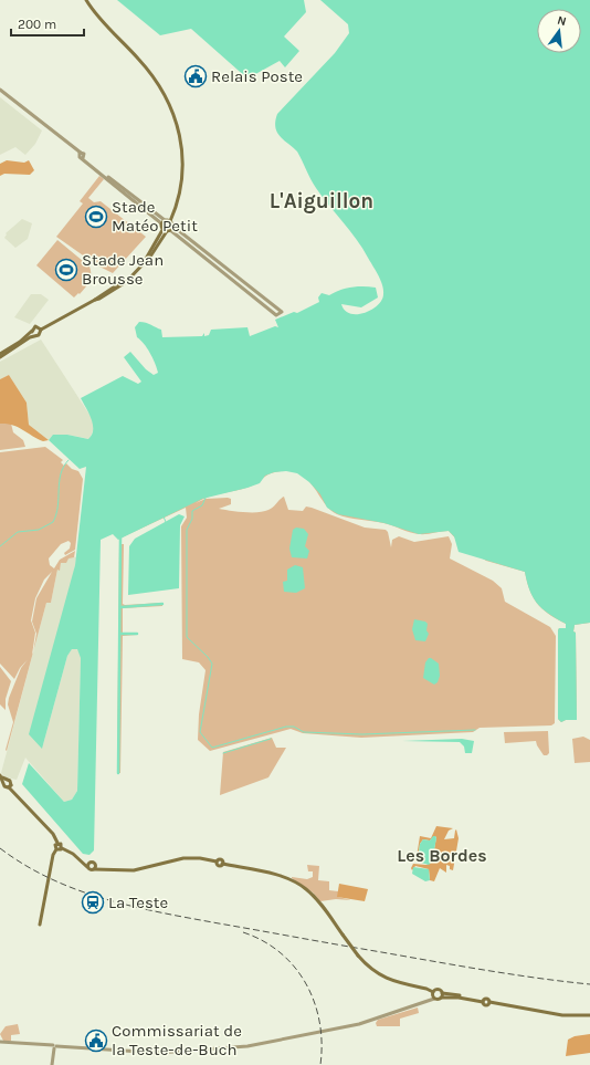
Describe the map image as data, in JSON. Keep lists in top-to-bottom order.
{
  "districts": ["L'Aiguillon", "Les Bordes"],
  "places": {
    "public building": ["Relais Poste", "Commissariat de la Teste-de-Buch"],
    "sports": ["Stade Matéo Petit", "Stade Jean Brousse"],
    "station": ["La Teste"]
  },
  "scale_bar": "200 m",
  "north": "top"
}
